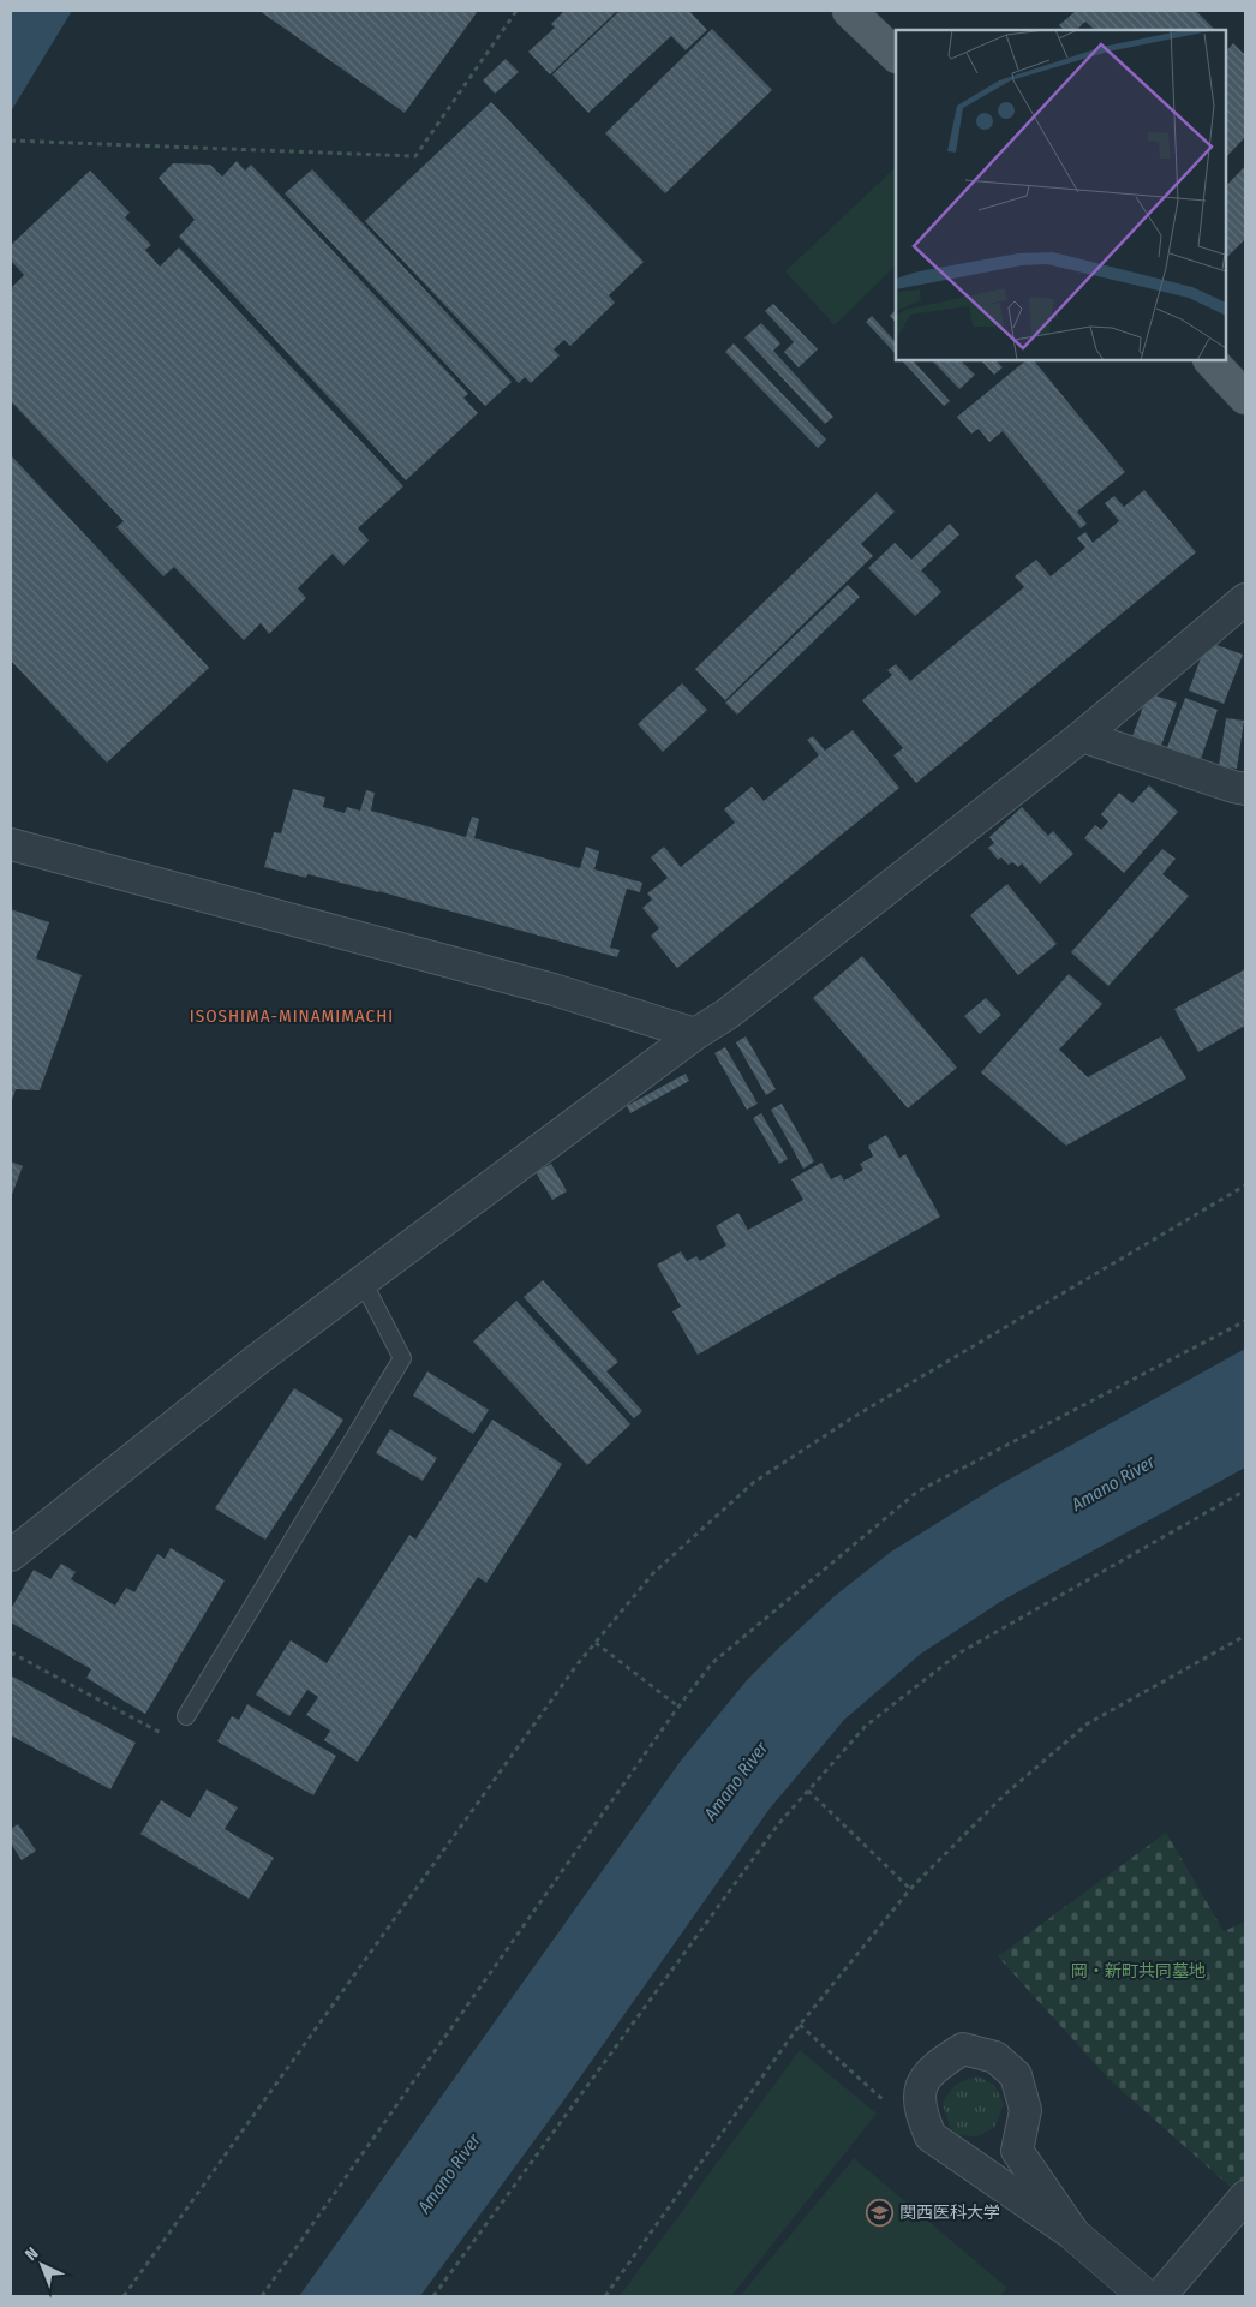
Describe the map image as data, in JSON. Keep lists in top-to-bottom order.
{
  "districts": ["ISOSHIMA-MINAMIMACHI"],
  "water": ["Amano River"],
  "parks": ["岡・新町共同墓地"],
  "places": {
    "school or university": ["関西医科大学"]
  },
  "north": "top left"
}
